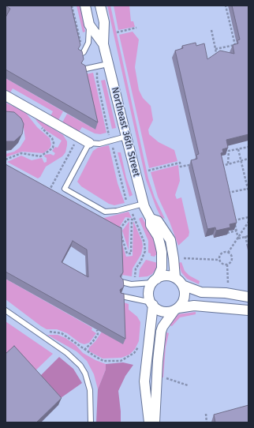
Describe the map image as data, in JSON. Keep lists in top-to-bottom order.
{
  "streets": {
    "street": ["Northeast 36th Street"]
  }
}
